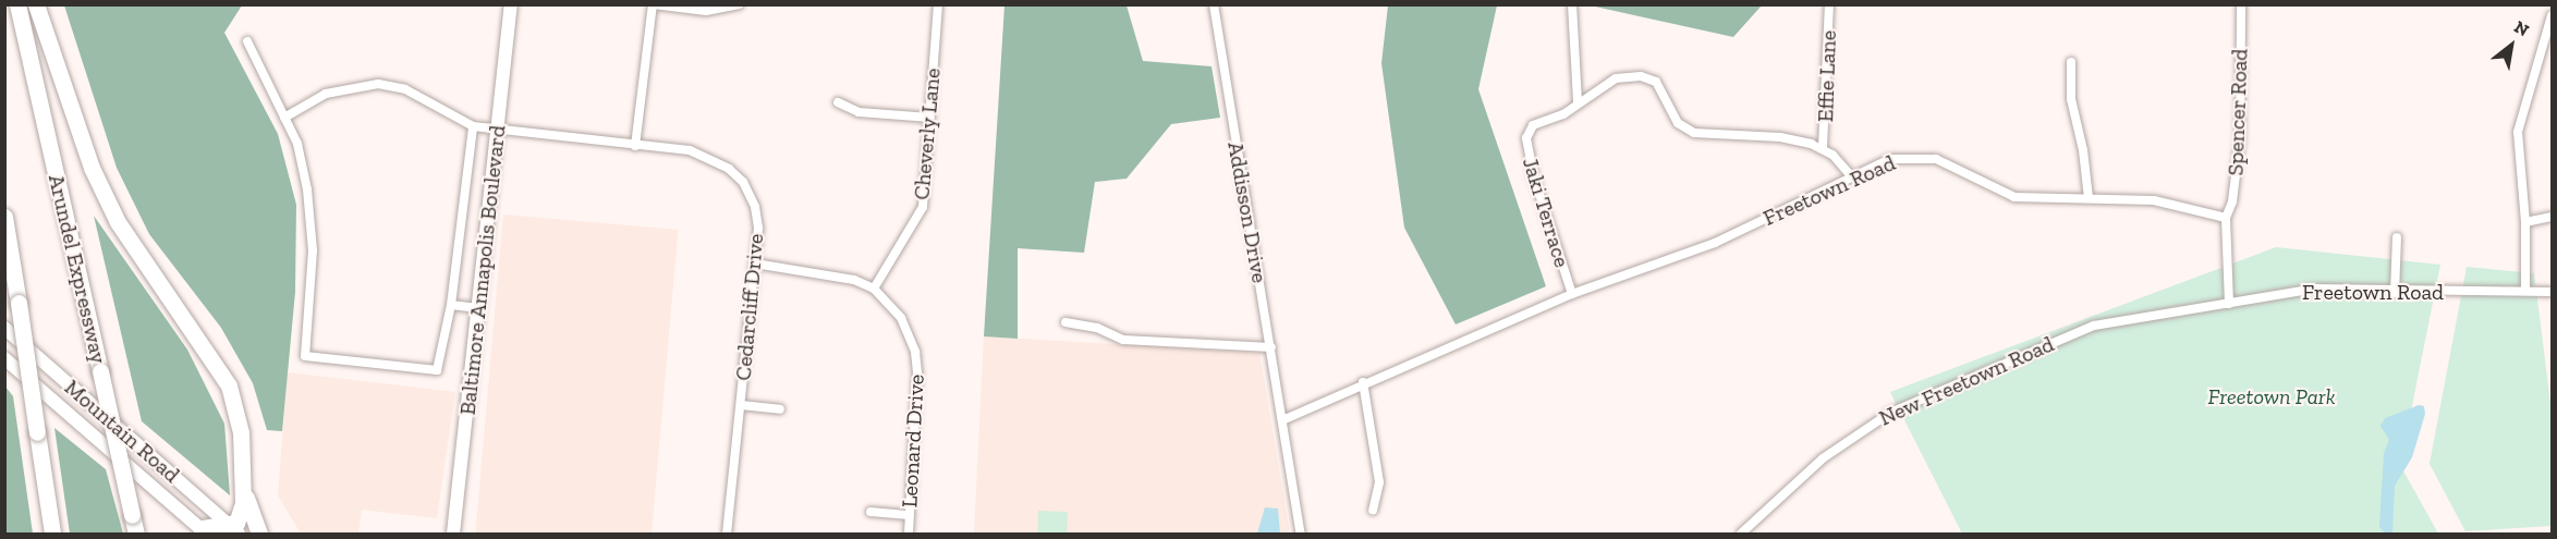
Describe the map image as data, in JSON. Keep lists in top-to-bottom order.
{
  "streets": {
    "highway": ["Arundel Expressway"],
    "main road": ["Baltimore Annapolis Boulevard", "Mountain Road"],
    "street": [
      "Effie Lane",
      "Spencer Road",
      "Cheverly Lane",
      "Freetown Road",
      "Addisson Drive",
      "Jaki Terrace",
      "Cedarcliff Drive",
      "New Freetown Road",
      "Leonard Drive"
    ]
  },
  "crossings": [
    ["Effie Lane", "Jaki Terrace"],
    ["Spencer Road", "Freetown Road"],
    ["Cheverly Lane", "Leonard Drive"],
    ["Freetown Road", "Addisson Drive"],
    ["Freetown Road", "Jaki Terrace"],
    ["Freetown Road", "New Freetown Road"],
    ["Baltimore Annapolis Boulevard", "Cedarcliff Drive"],
    ["Cedarcliff Drive", "Leonard Drive"]
  ],
  "parks": ["Freetown Park"],
  "north": "top right"
}
